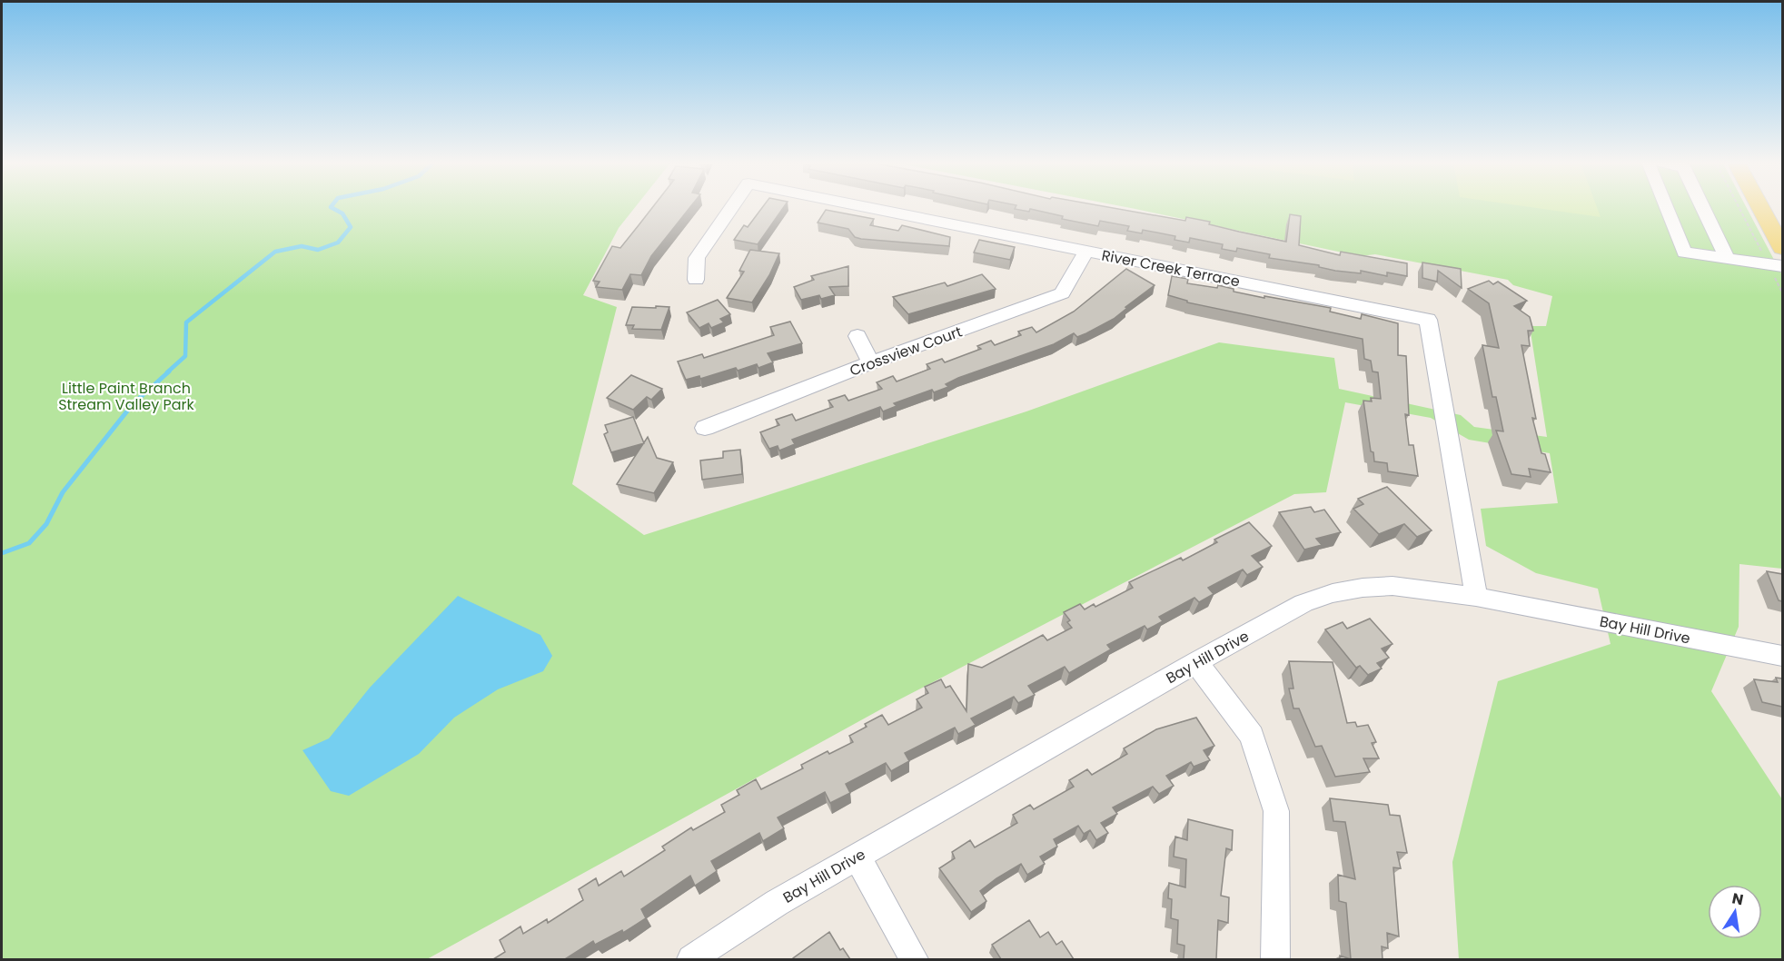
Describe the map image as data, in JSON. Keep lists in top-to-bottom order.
{
  "streets": {
    "street": ["River Creek Terrace", "Crossview Court", "Bay Hill Drive"]
  },
  "crossings": [
    ["River Creek Terrace", "Crossview Court"],
    ["River Creek Terrace", "Bay Hill Drive"]
  ],
  "parks": ["Little Paint Branch Stream Valley Park"],
  "north": "top"
}
